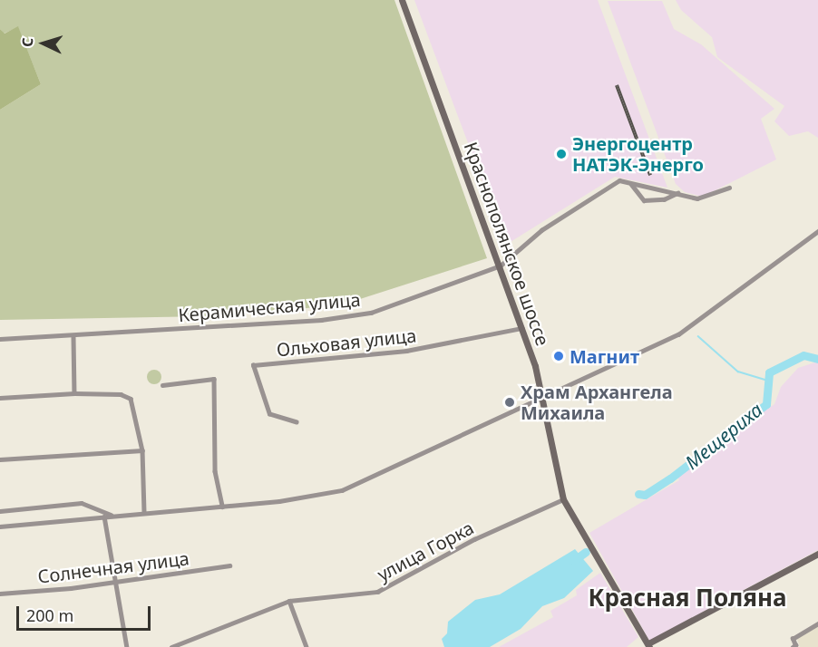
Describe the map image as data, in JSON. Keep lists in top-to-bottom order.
{
  "streets": {
    "main road": ["Краснополянское шоссе"],
    "street": [
      "Керамическая улица",
      "Ольховая улица",
      "улица Горка",
      "Солнечная улица"
    ]
  },
  "crossings": [
    ["Краснополянское шоссе", "Керамическая улица"],
    ["Краснополянское шоссе", "Ольховая улица"],
    ["Краснополянское шоссе", "улица Горка"]
  ],
  "districts": ["Красная Поляна"],
  "water": ["Мещериха"],
  "places": ["Энергоцентр НАТЭК-Энерго", "Магнит", "Храм Архангела Михаила"],
  "scale_bar": "200 m",
  "north": "left"
}
